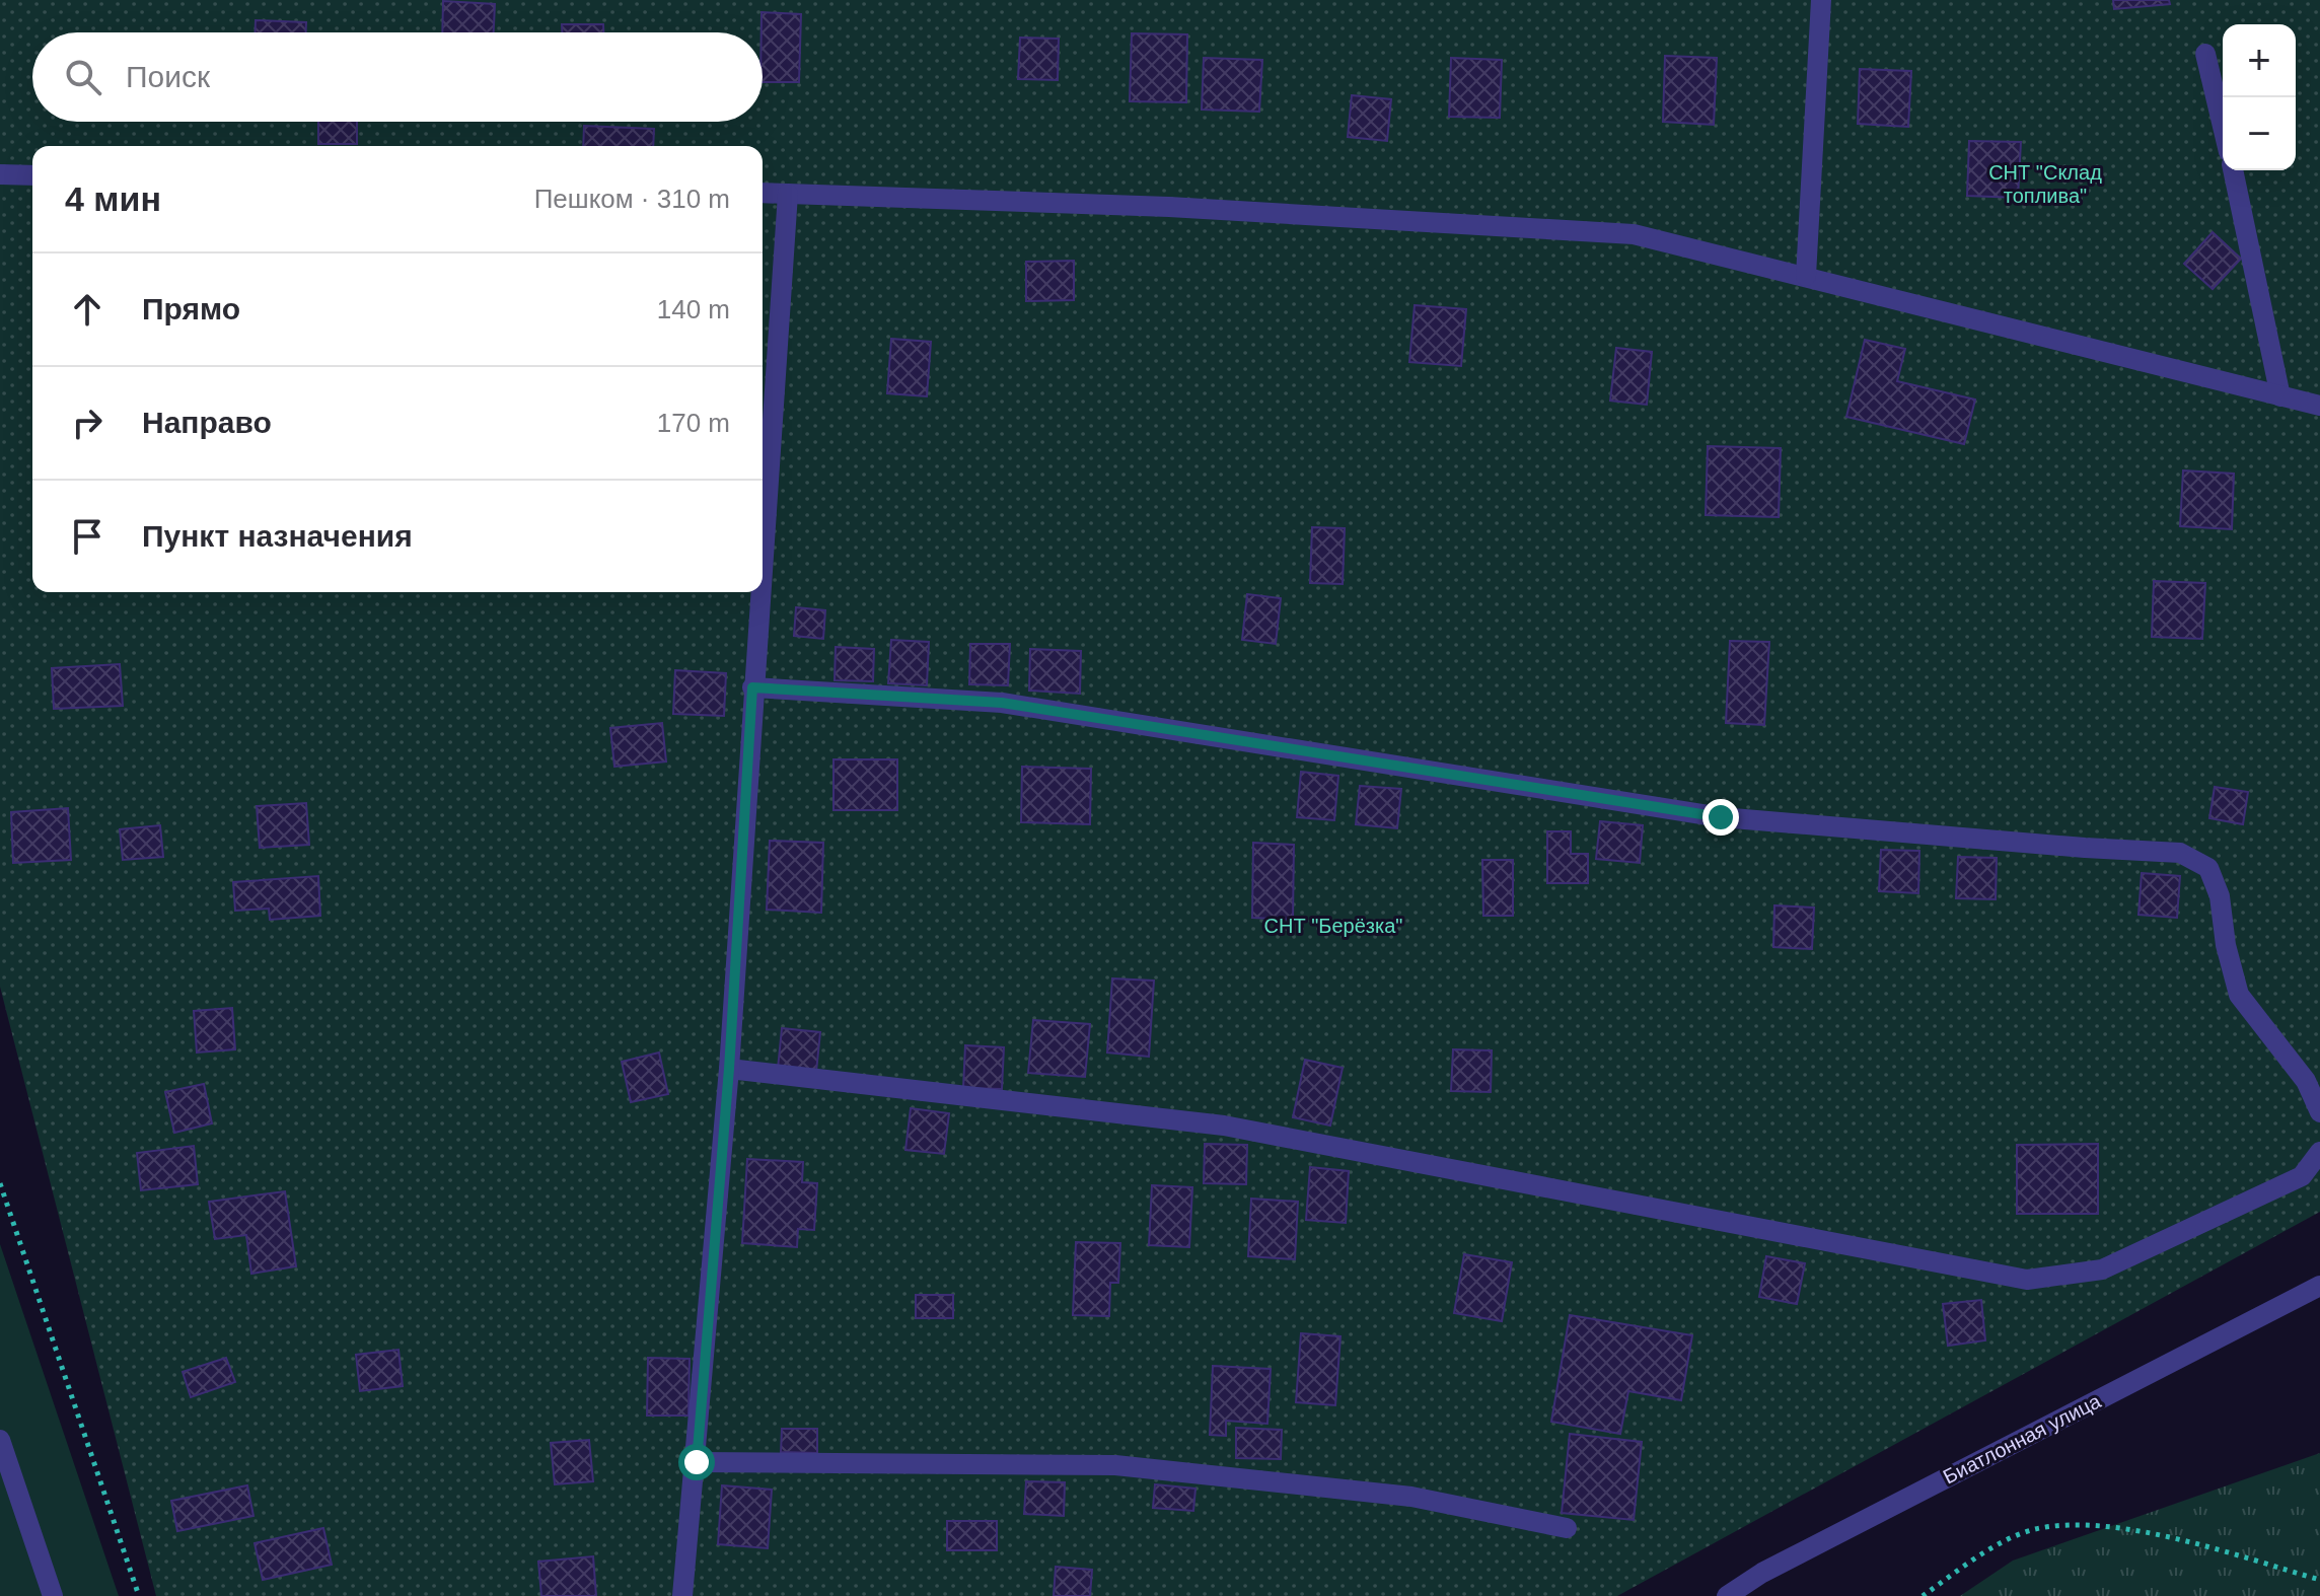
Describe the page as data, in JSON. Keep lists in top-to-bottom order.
{
  "streets": {
    "street": ["Биатлонная улица"]
  },
  "parks": ["СНТ \"Склад топлива\"", "СНТ \"Берёзка\""],
  "page": {
    "map_buttons": ["+", "−"],
    "search": "Поиск",
    "heading": ["4 мин", "Пешком · 310 m"],
    "list": [
      ["Прямо", "140 m"],
      ["Направо", "170 m"],
      "Пункт назначения"
    ]
  }
}
